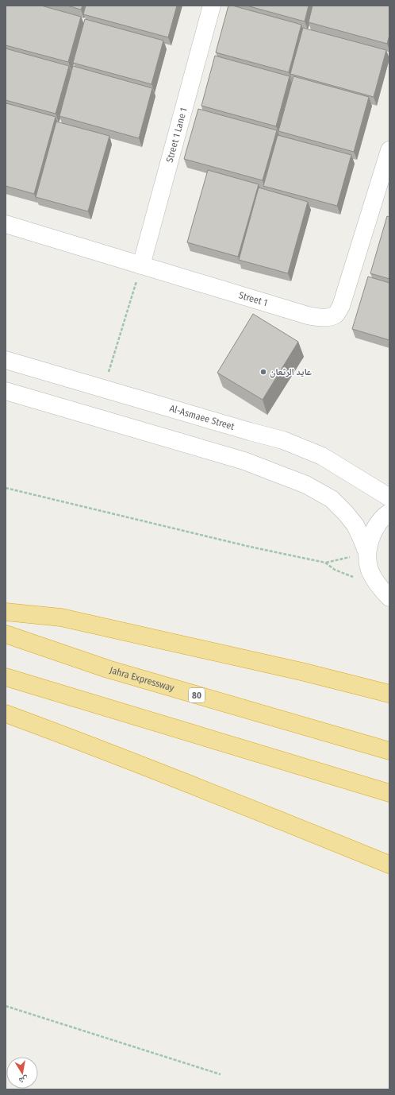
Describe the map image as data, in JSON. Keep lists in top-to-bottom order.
{
  "streets": {
    "highway": ["Jahra Expressway", "80"],
    "street": ["Street 1 Lane 1", "Street 1", "Al-Asmaee Street"]
  },
  "crossings": [
    ["Street 1 Lane 1", "Street 1"]
  ],
  "places": ["عايد الرثعان"],
  "north": "bottom"
}
